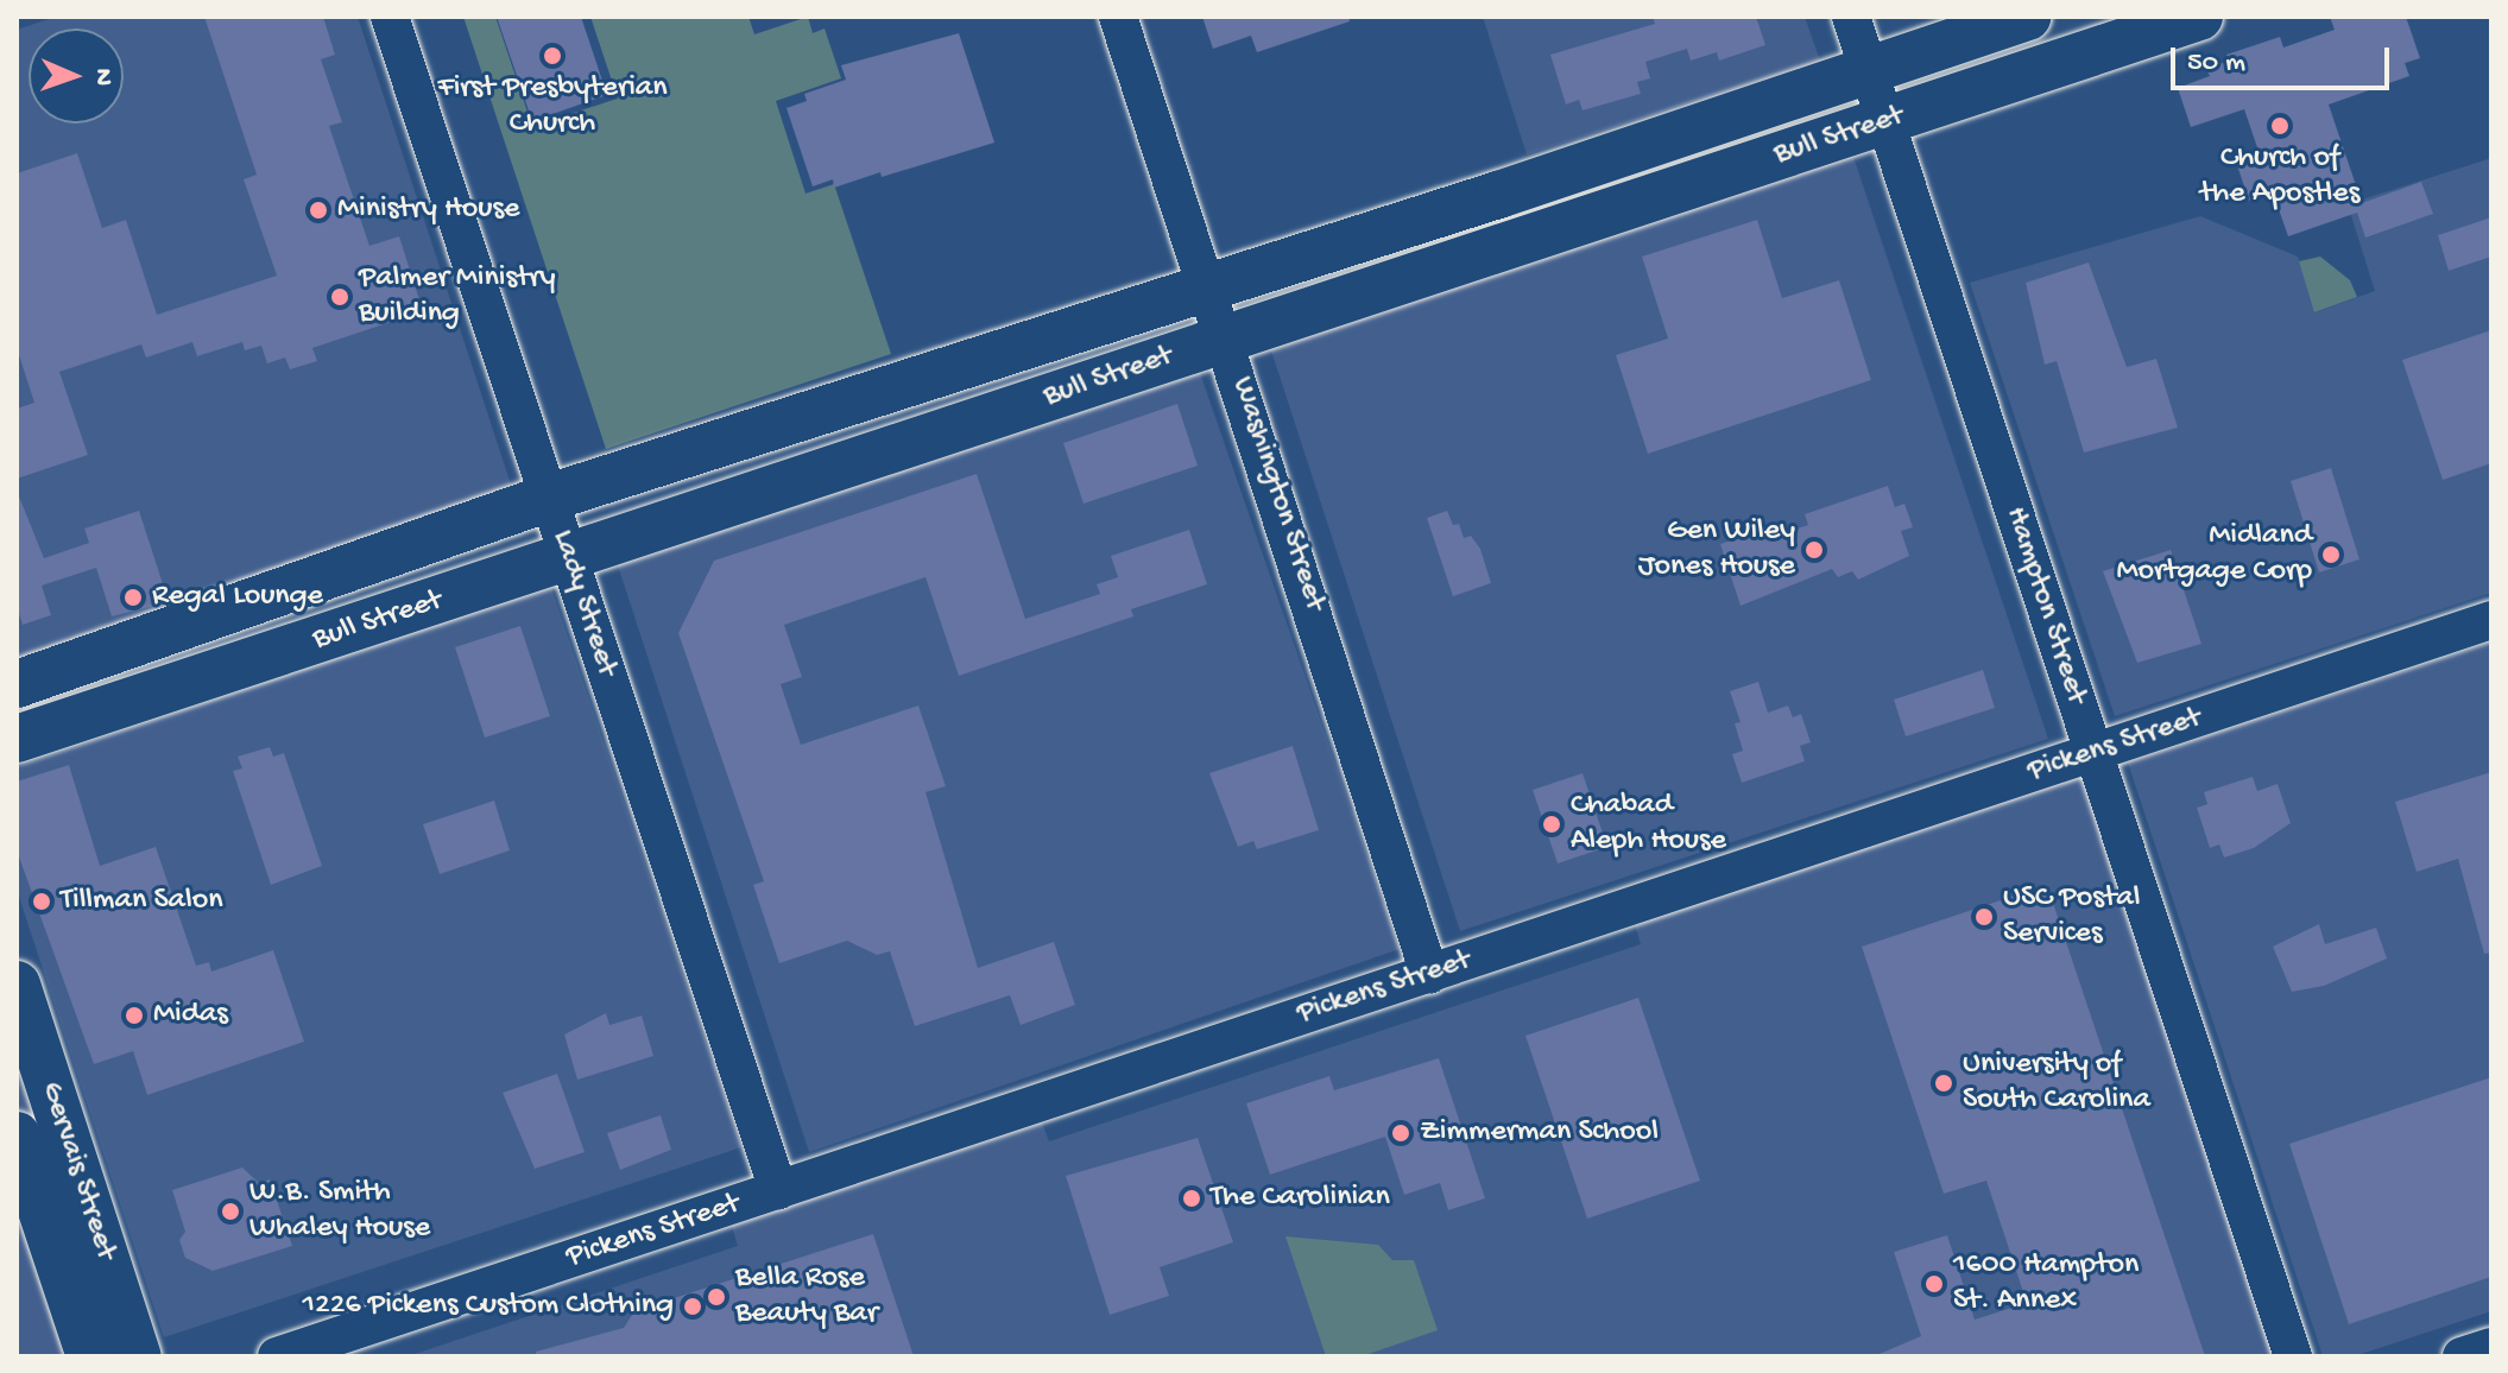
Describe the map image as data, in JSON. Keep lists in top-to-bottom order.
{
  "streets": {
    "main road": ["Bull Street", "Gervais Street"],
    "street": [
      "Washington Street",
      "Lady Street",
      "Hampton Street",
      "Pickens Street"
    ]
  },
  "crossings": [
    ["Bull Street", "Washington Street"],
    ["Bull Street", "Lady Street"],
    ["Bull Street", "Hampton Street"],
    ["Washington Street", "Pickens Street"],
    ["Lady Street", "Pickens Street"],
    ["Hampton Street", "Pickens Street"]
  ],
  "places": [
    "First Presbyterian Church",
    "Church of the Apostles",
    "Ministry House",
    "Palmer Ministry Building",
    "Gen Wiley Jones House",
    "Midland Mortgage Corp",
    "Regal Lounge",
    "Chabad Aleph House",
    "Tillman Salon",
    "USC Postal Services",
    "Midas",
    "University of South Carolina",
    "Zimmerman School",
    "The Carolinian",
    "W.B. Smith Whaley House",
    "1600 Hampton St. Annex",
    "Bella Rose Beauty Bar",
    "1226 Pickens Custom Clothing"
  ],
  "scale_bar": "50 m",
  "north": "right"
}
